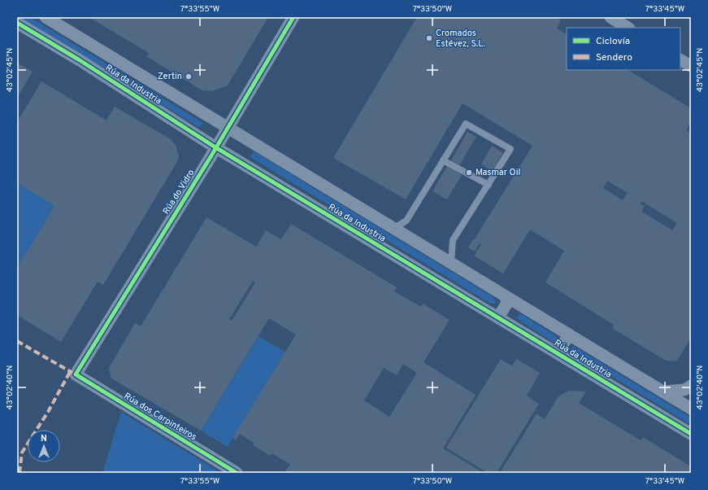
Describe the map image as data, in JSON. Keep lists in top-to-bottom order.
{
  "streets": {
    "street": ["Rúa da Industria", "Rúa do Vidro", "Rúa dos Carpinteiros"]
  },
  "crossings": [
    ["Rúa da Industria", "Rúa do Vidro"],
    ["Rúa do Vidro", "Rúa dos Carpinteiros"]
  ],
  "places": ["Cromados Estévez, S.L.", "Zertin", "Masmar Oil"],
  "legend": ["Ciclovía", "Sendero"],
  "north": "top",
  "coordinates": [
    "7°33'55\"W",
    "7°33'50\"W",
    "7°33'45\"W",
    "43°02'45\"N",
    "43°02'40\"N"
  ]
}
